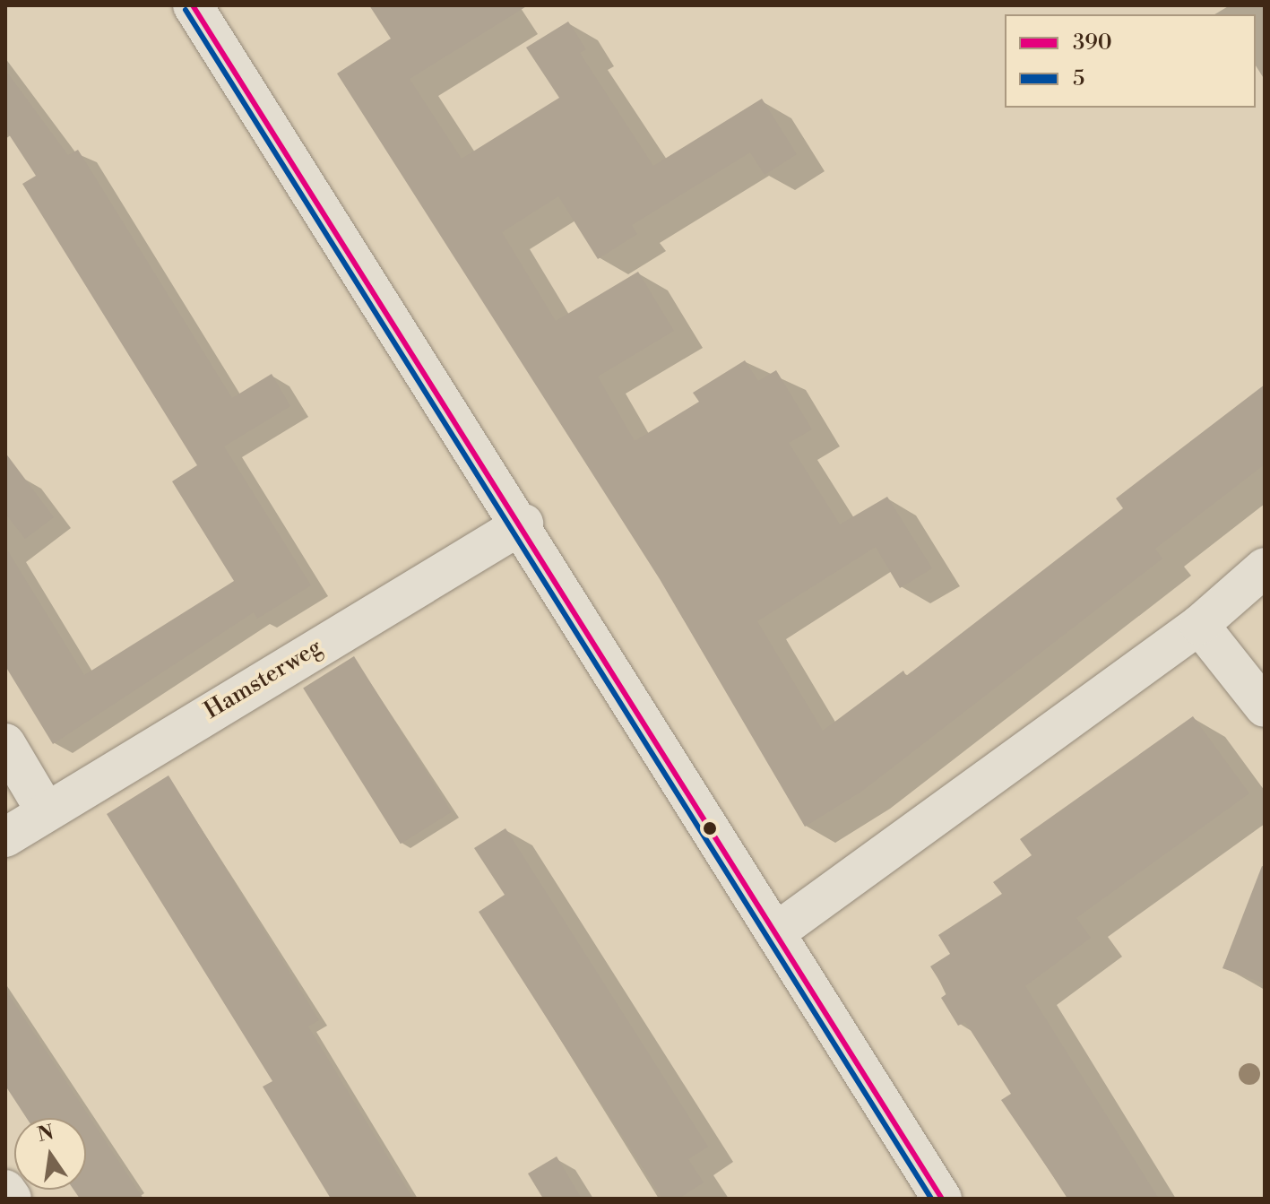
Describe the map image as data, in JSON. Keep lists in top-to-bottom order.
{
  "streets": {
    "street": ["Hamsterweg"]
  },
  "lines": ["transit line 390", "transit line 5"],
  "legend": ["390", "5"],
  "north": "top"
}
